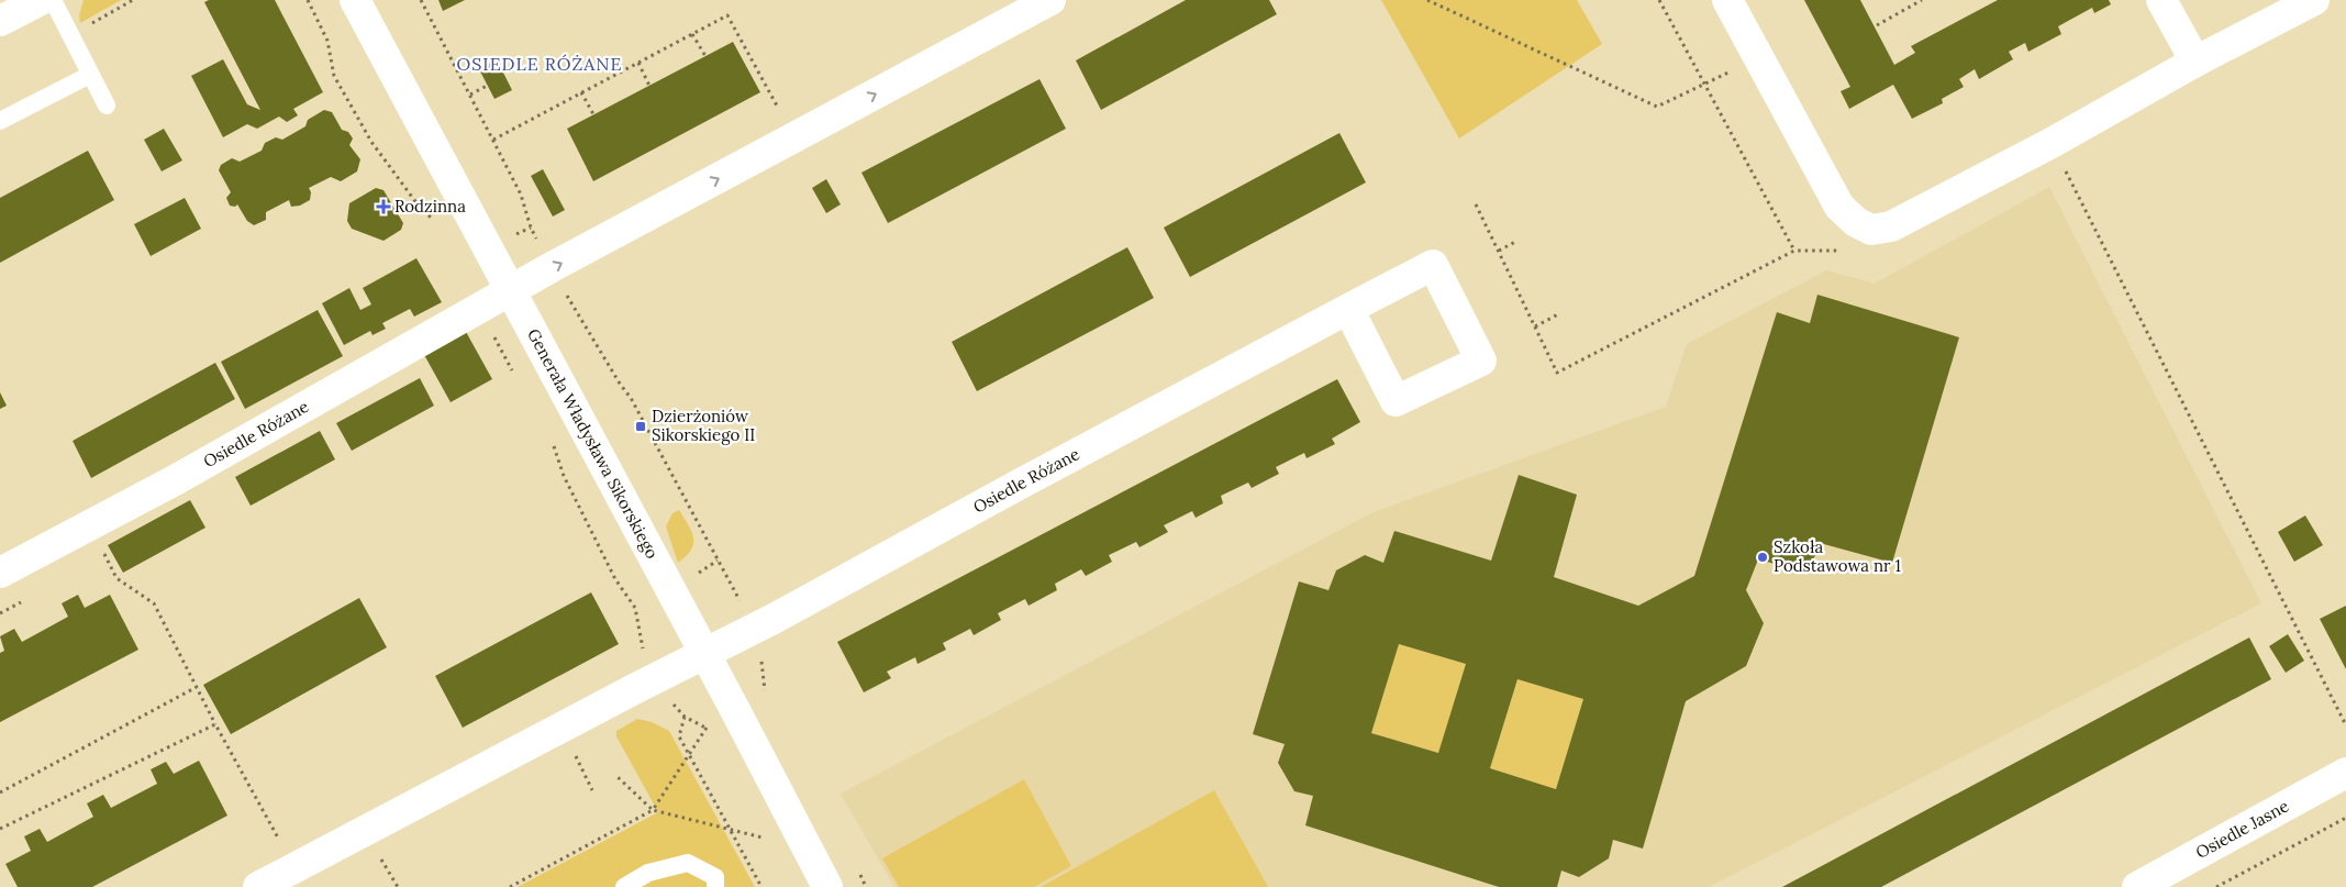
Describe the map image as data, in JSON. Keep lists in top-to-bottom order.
{
  "streets": {
    "street": ["Osiedle Różane", "Generała Władysława Sikorskiego", "Osiedle Jasne"]
  },
  "crossings": [
    ["Osiedle Różane", "Generała Władysława Sikorskiego"]
  ],
  "districts": ["OSIEDLE RÓŻANE"],
  "places": {
    "health": ["Rodzinna"],
    "transit": ["Dzierżoniów Sikorskiego II"],
    "other": ["Szkoła Podstawowa nr 1"]
  }
}
